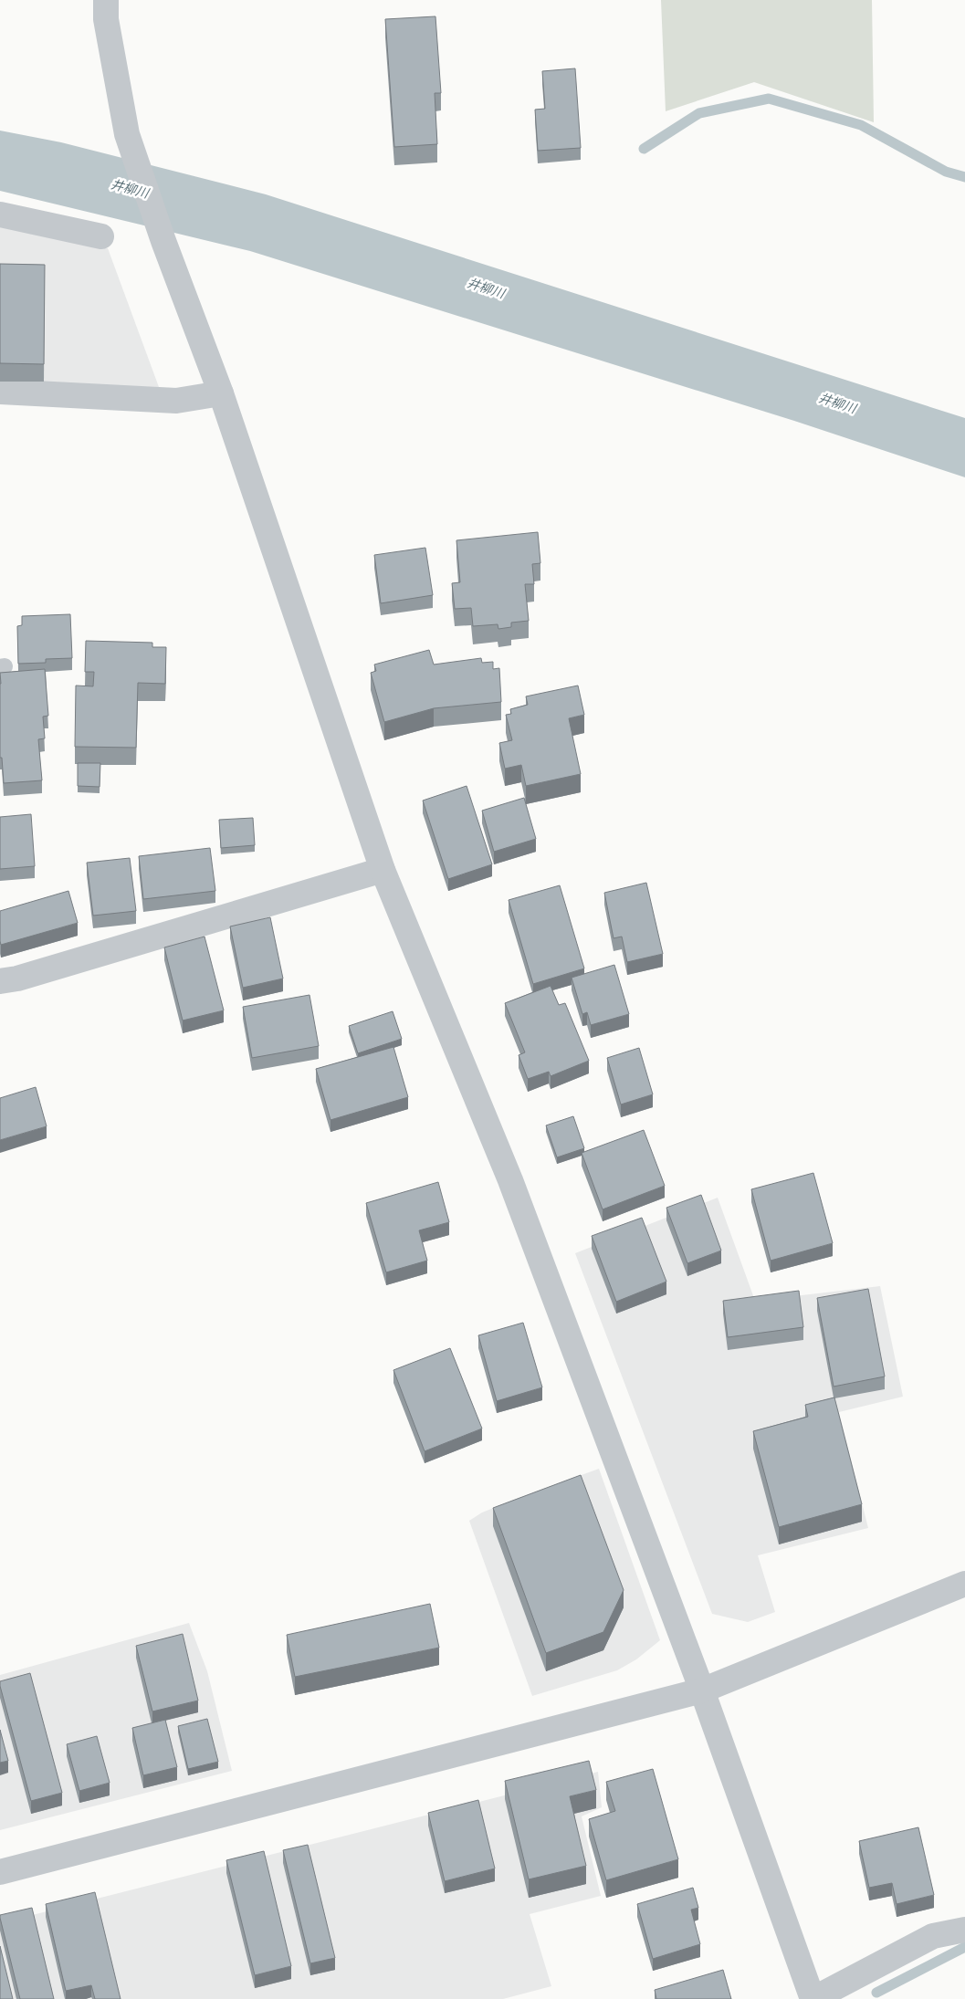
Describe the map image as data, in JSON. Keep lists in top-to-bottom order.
{
  "water": ["井柳川"]
}
